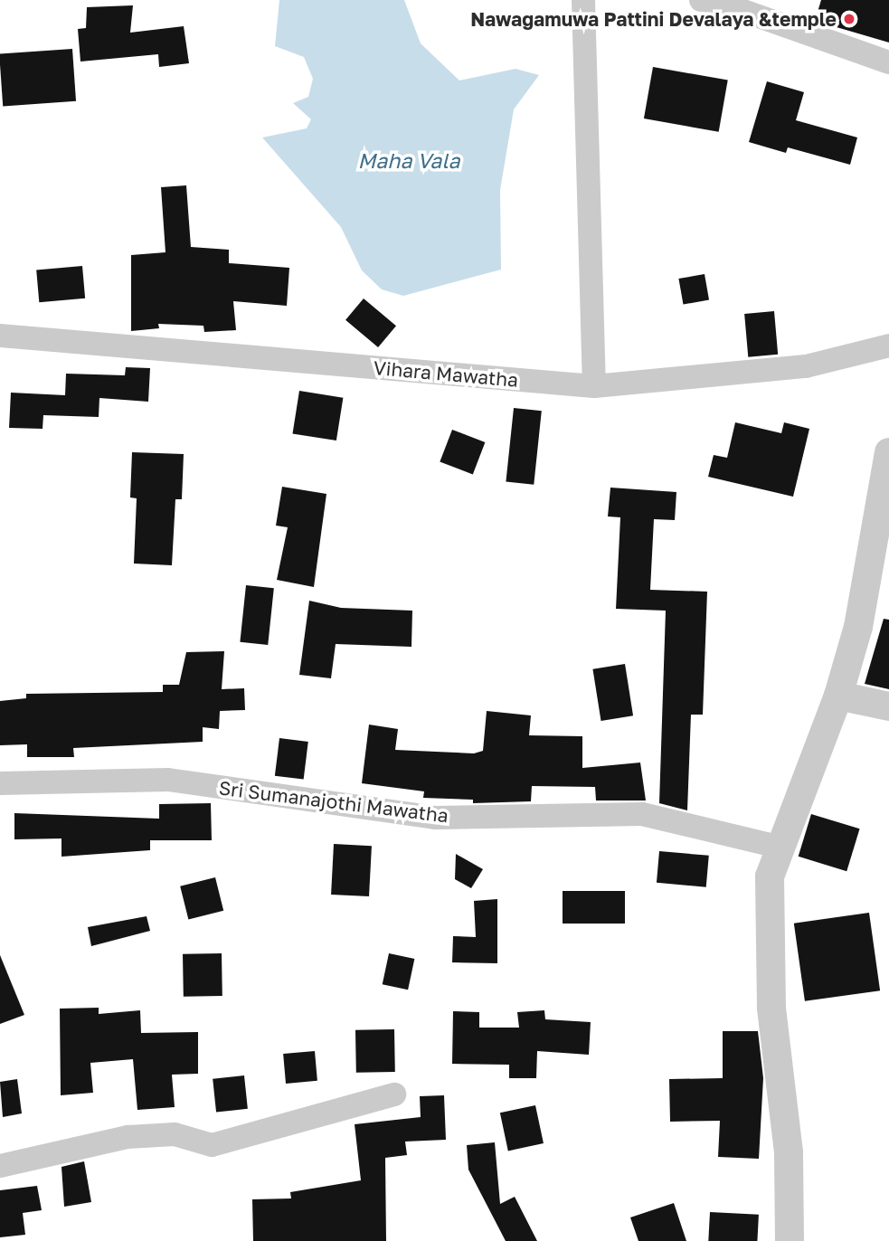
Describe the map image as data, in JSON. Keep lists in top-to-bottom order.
{
  "streets": {
    "street": ["Vihara Mawatha", "Sri Sumanajothi Mawatha"]
  },
  "water": ["Maha Vala"],
  "places": ["Nawagamuwa Pattini Devalaya &temple"]
}
